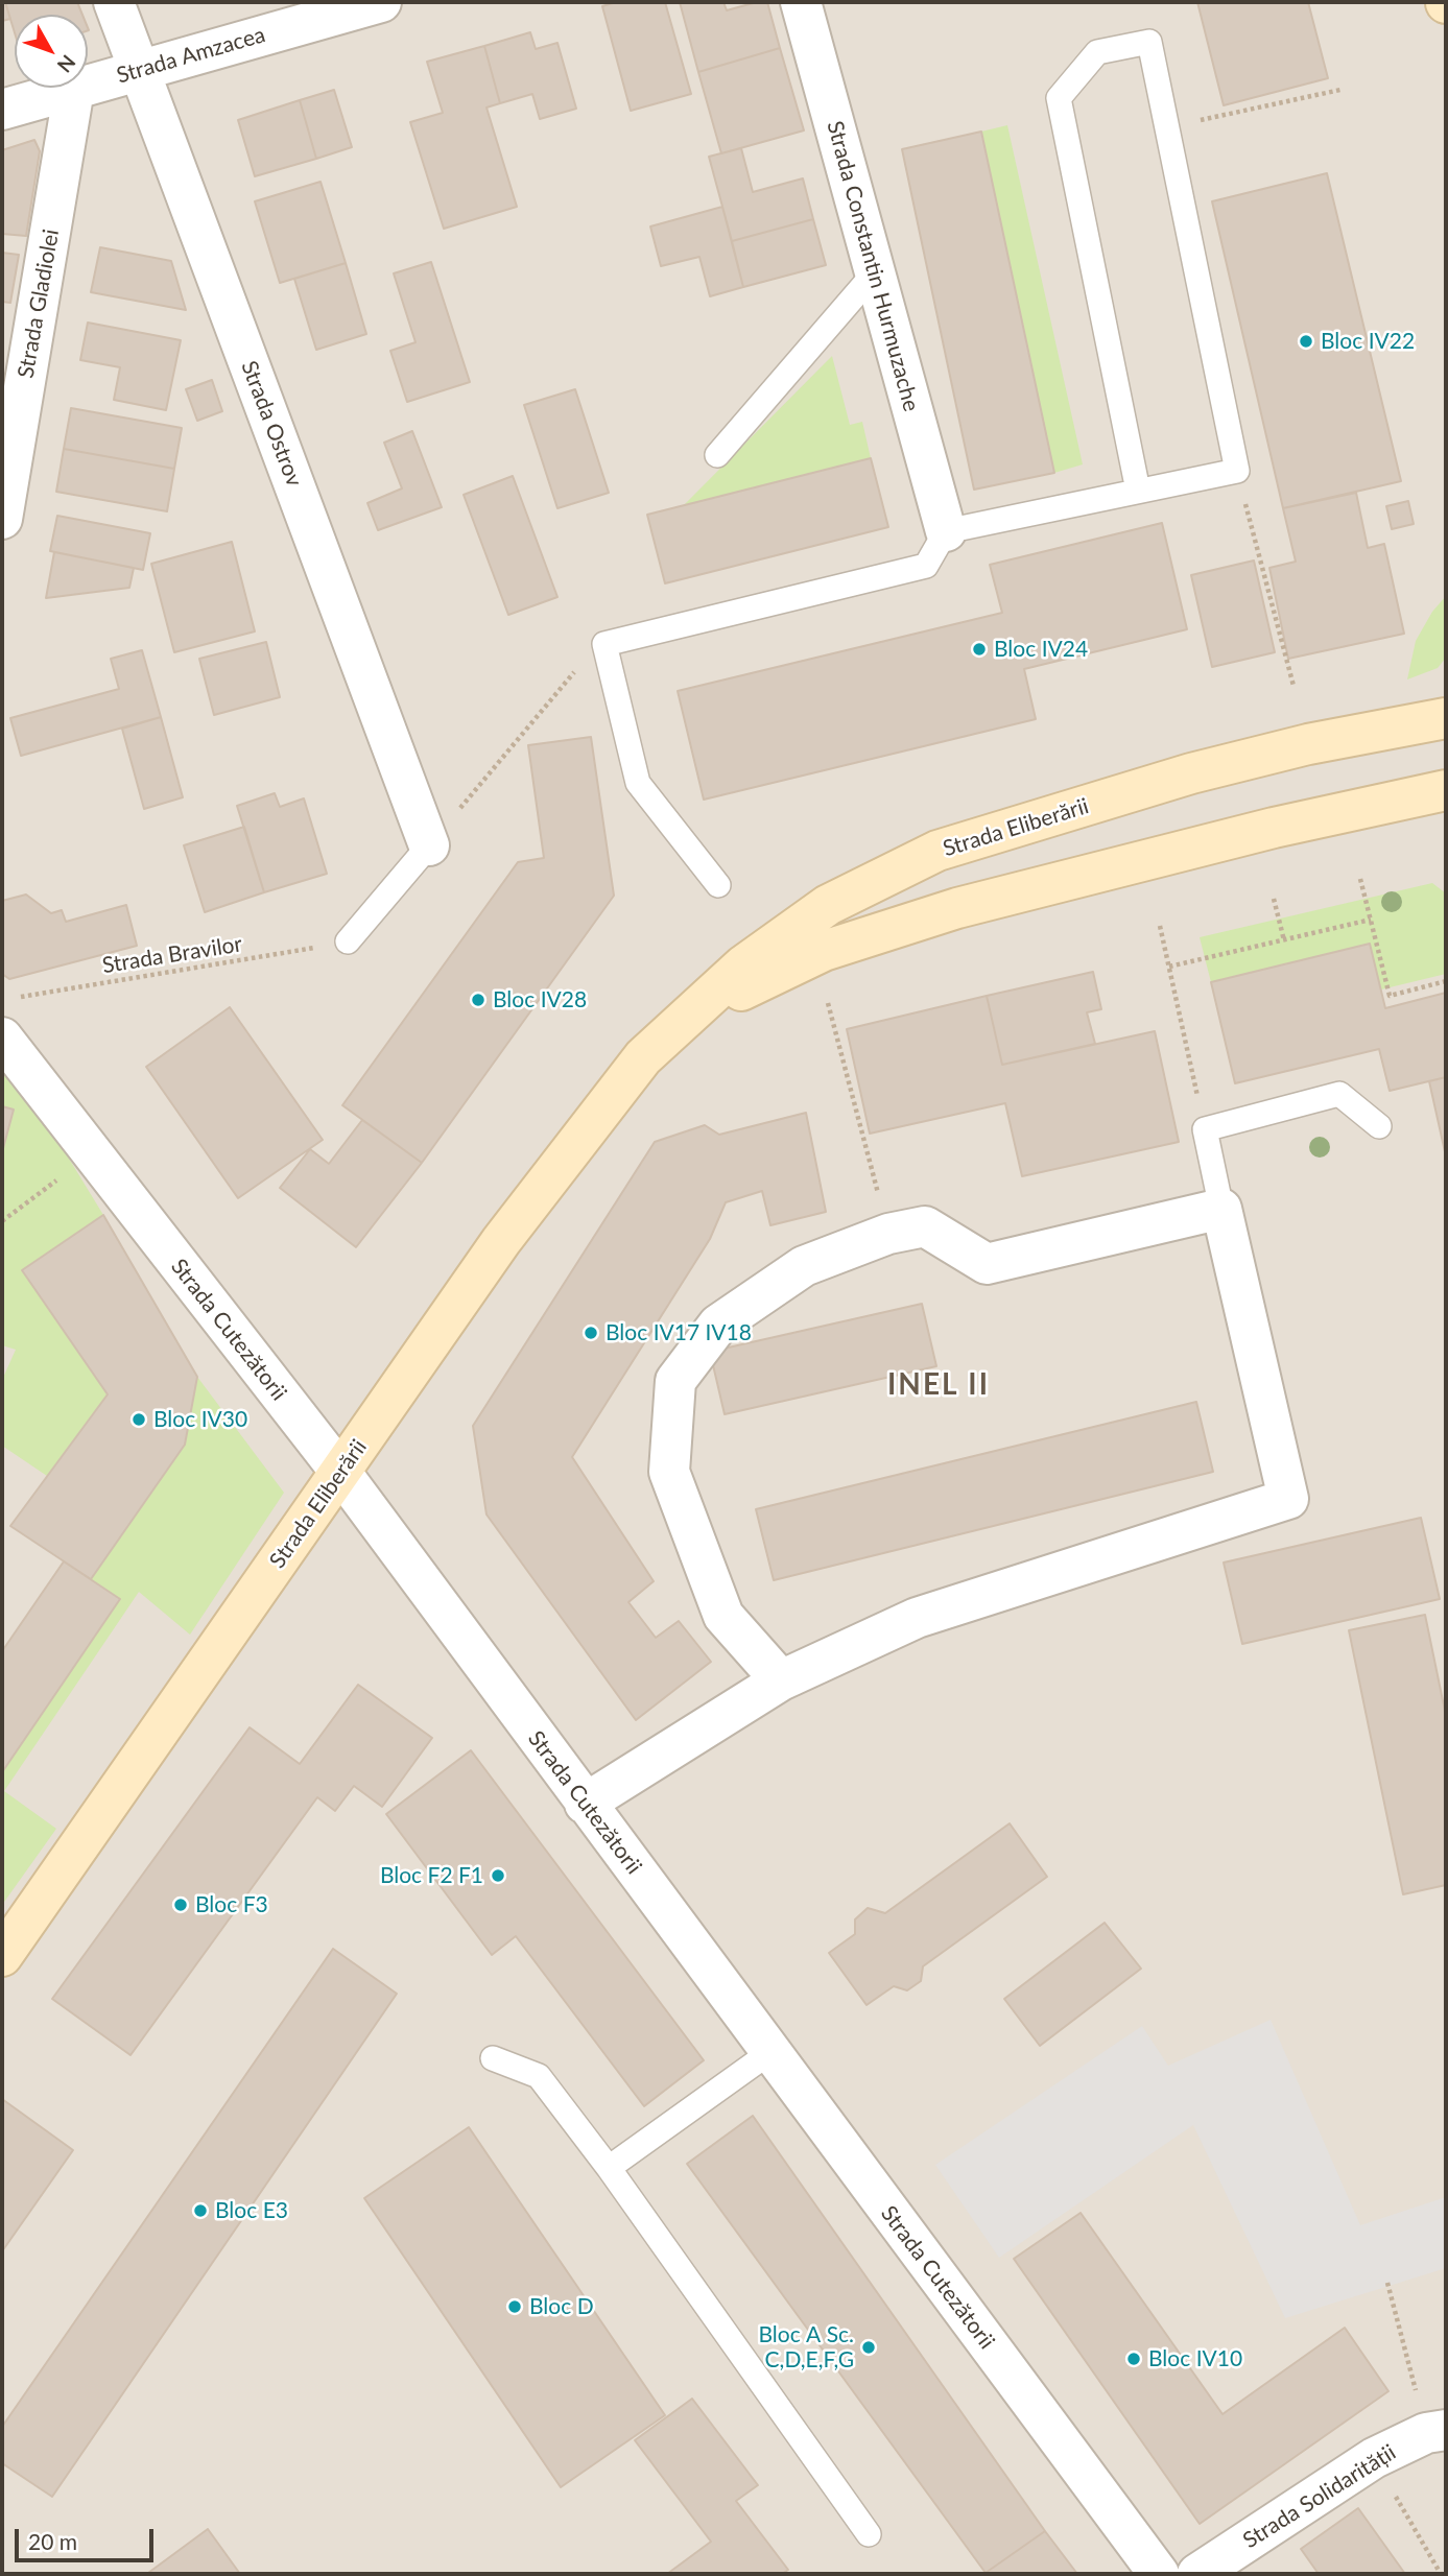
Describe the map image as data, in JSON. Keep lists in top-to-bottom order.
{
  "streets": {
    "street": [
      "Strada Amzacea",
      "Strada Constantin Hurmuzache",
      "Strada Gladiolei",
      "Strada Ostrov",
      "Strada Eliberării",
      "Strada Cutezătorii",
      "Strada Solidarității"
    ],
    "path": ["Strada Bravilor"]
  },
  "crossings": [
    ["Strada Amzacea", "Strada Gladiolei"],
    ["Strada Amzacea", "Strada Ostrov"],
    ["Strada Eliberării", "Strada Cutezătorii"]
  ],
  "districts": ["INEL II"],
  "places": [
    "Bloc IV22",
    "Bloc IV24",
    "Bloc IV28",
    "Bloc IV17 IV18",
    "Bloc IV30",
    "Bloc F2 F1",
    "Bloc F3",
    "Bloc E3",
    "Bloc D",
    "Bloc A Sc. C,D,E,F,G",
    "Bloc IV10"
  ],
  "scale_bar": "20 m",
  "north": "bottom right"
}
